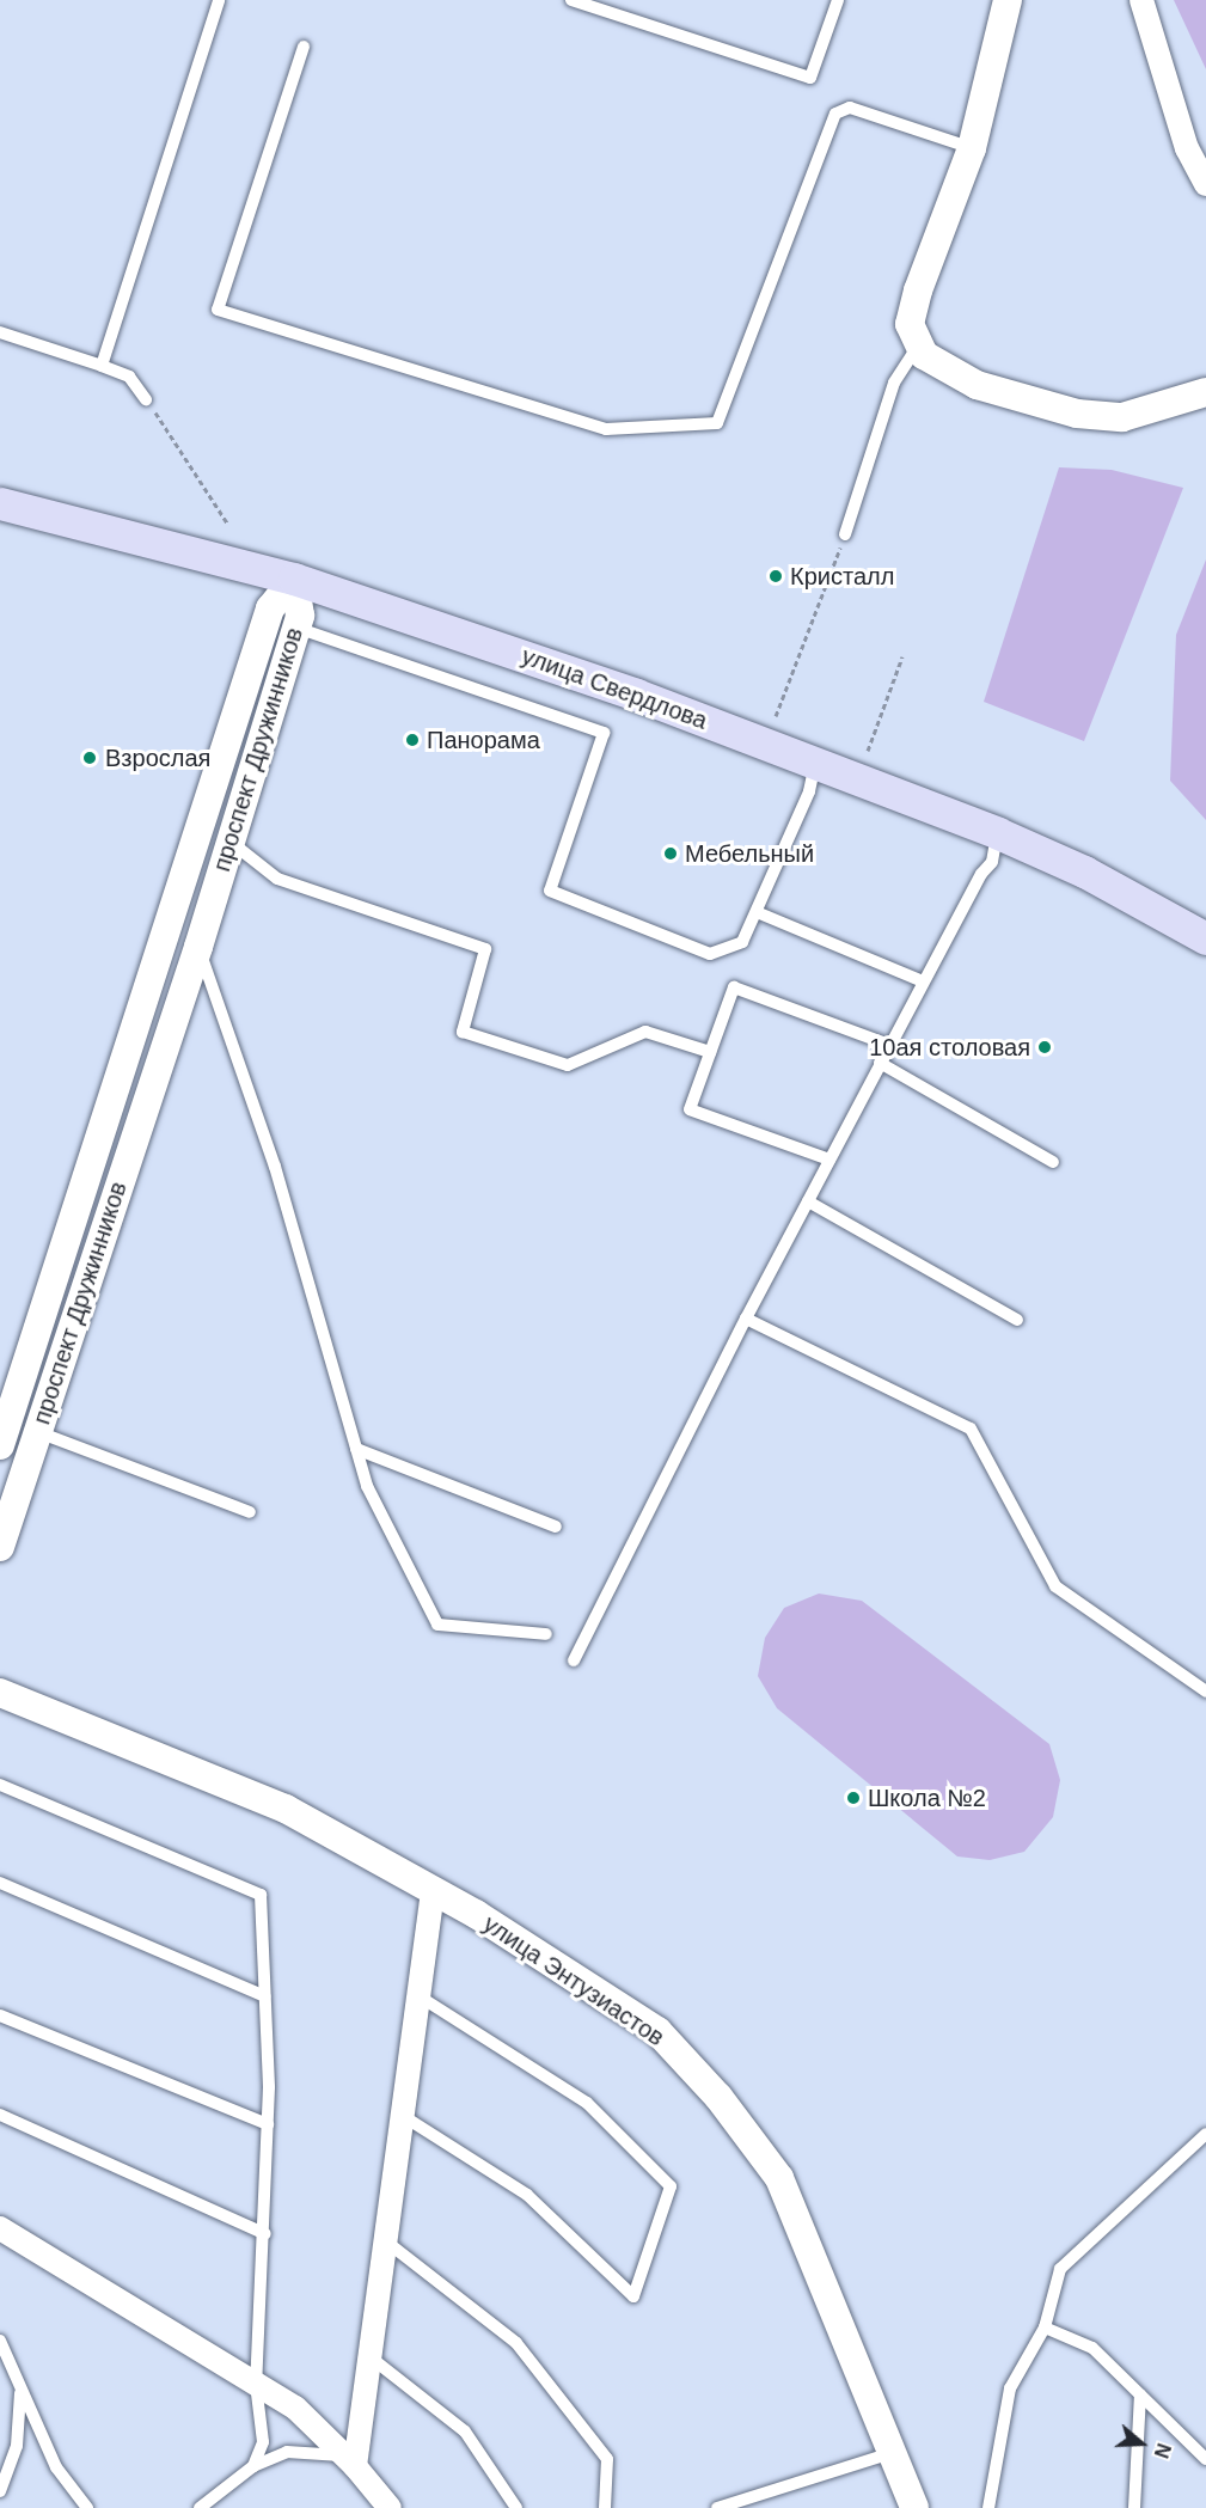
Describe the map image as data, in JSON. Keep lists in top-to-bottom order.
{
  "streets": {
    "main road": ["улица Свердлова"],
    "street": ["проспект Дружинников", "улица Энтузиастов"]
  },
  "crossings": [
    ["улица Свердлова", "проспект Дружинников"]
  ],
  "places": [
    "Кристалл",
    "Панорама",
    "Взрослая",
    "Мебельный",
    "10ая столовая",
    "Школа №2"
  ],
  "north": "right"
}
